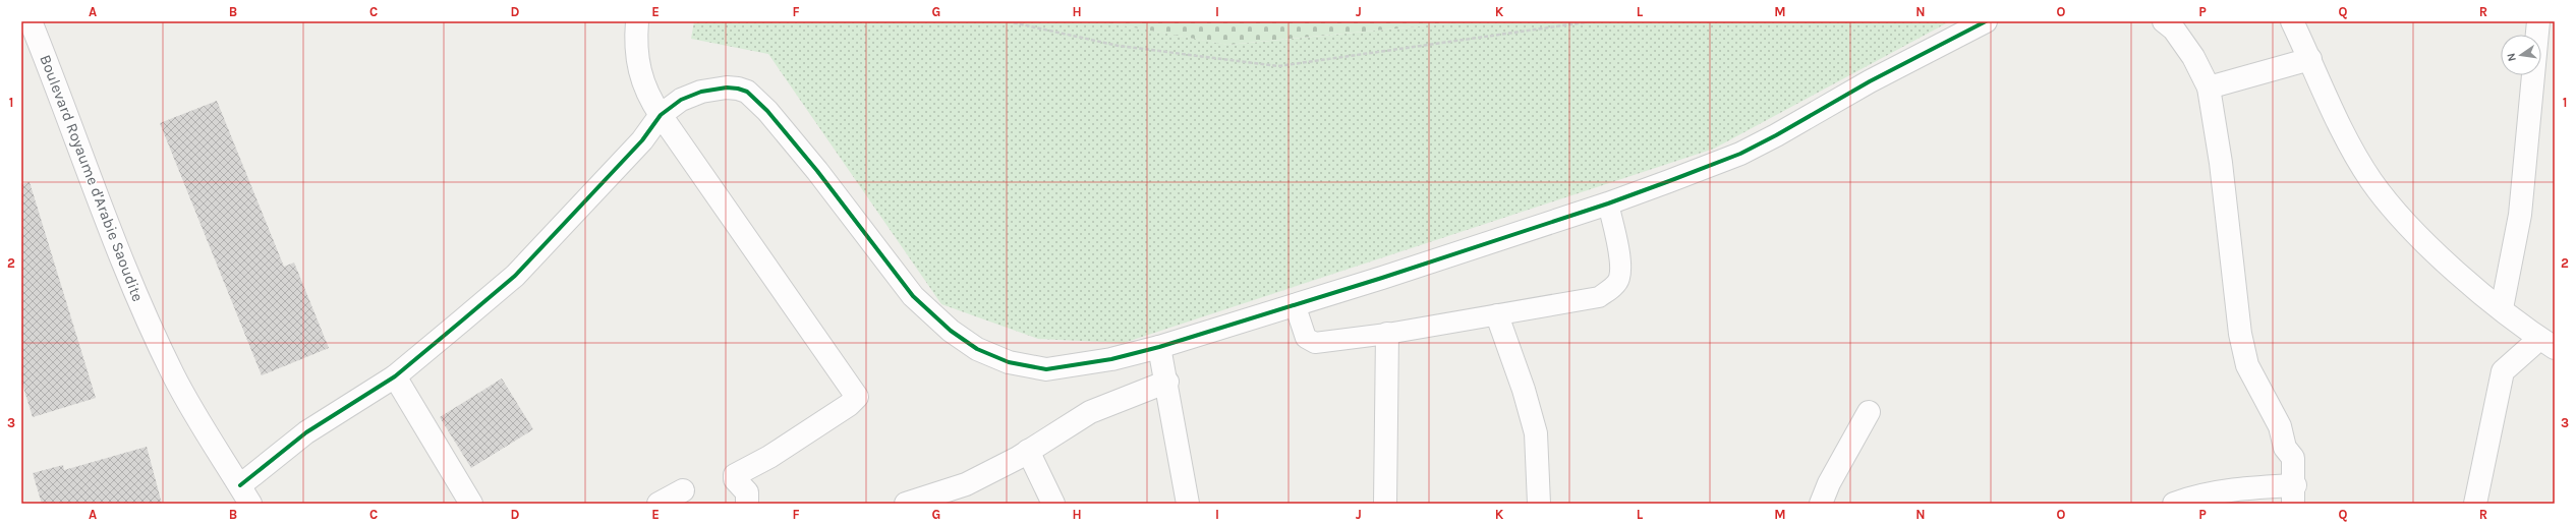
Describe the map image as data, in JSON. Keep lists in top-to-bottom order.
{
  "streets": {
    "street": ["Boulevard Royaume d'Arabie Saoudite"]
  },
  "north": "left",
  "grid": {
    "columns": [
      "A",
      "B",
      "C",
      "D",
      "E",
      "F",
      "G",
      "H",
      "I",
      "J",
      "K",
      "L",
      "M",
      "N",
      "O",
      "P",
      "Q",
      "R"
    ],
    "rows": ["1", "2", "3"]
  }
}
